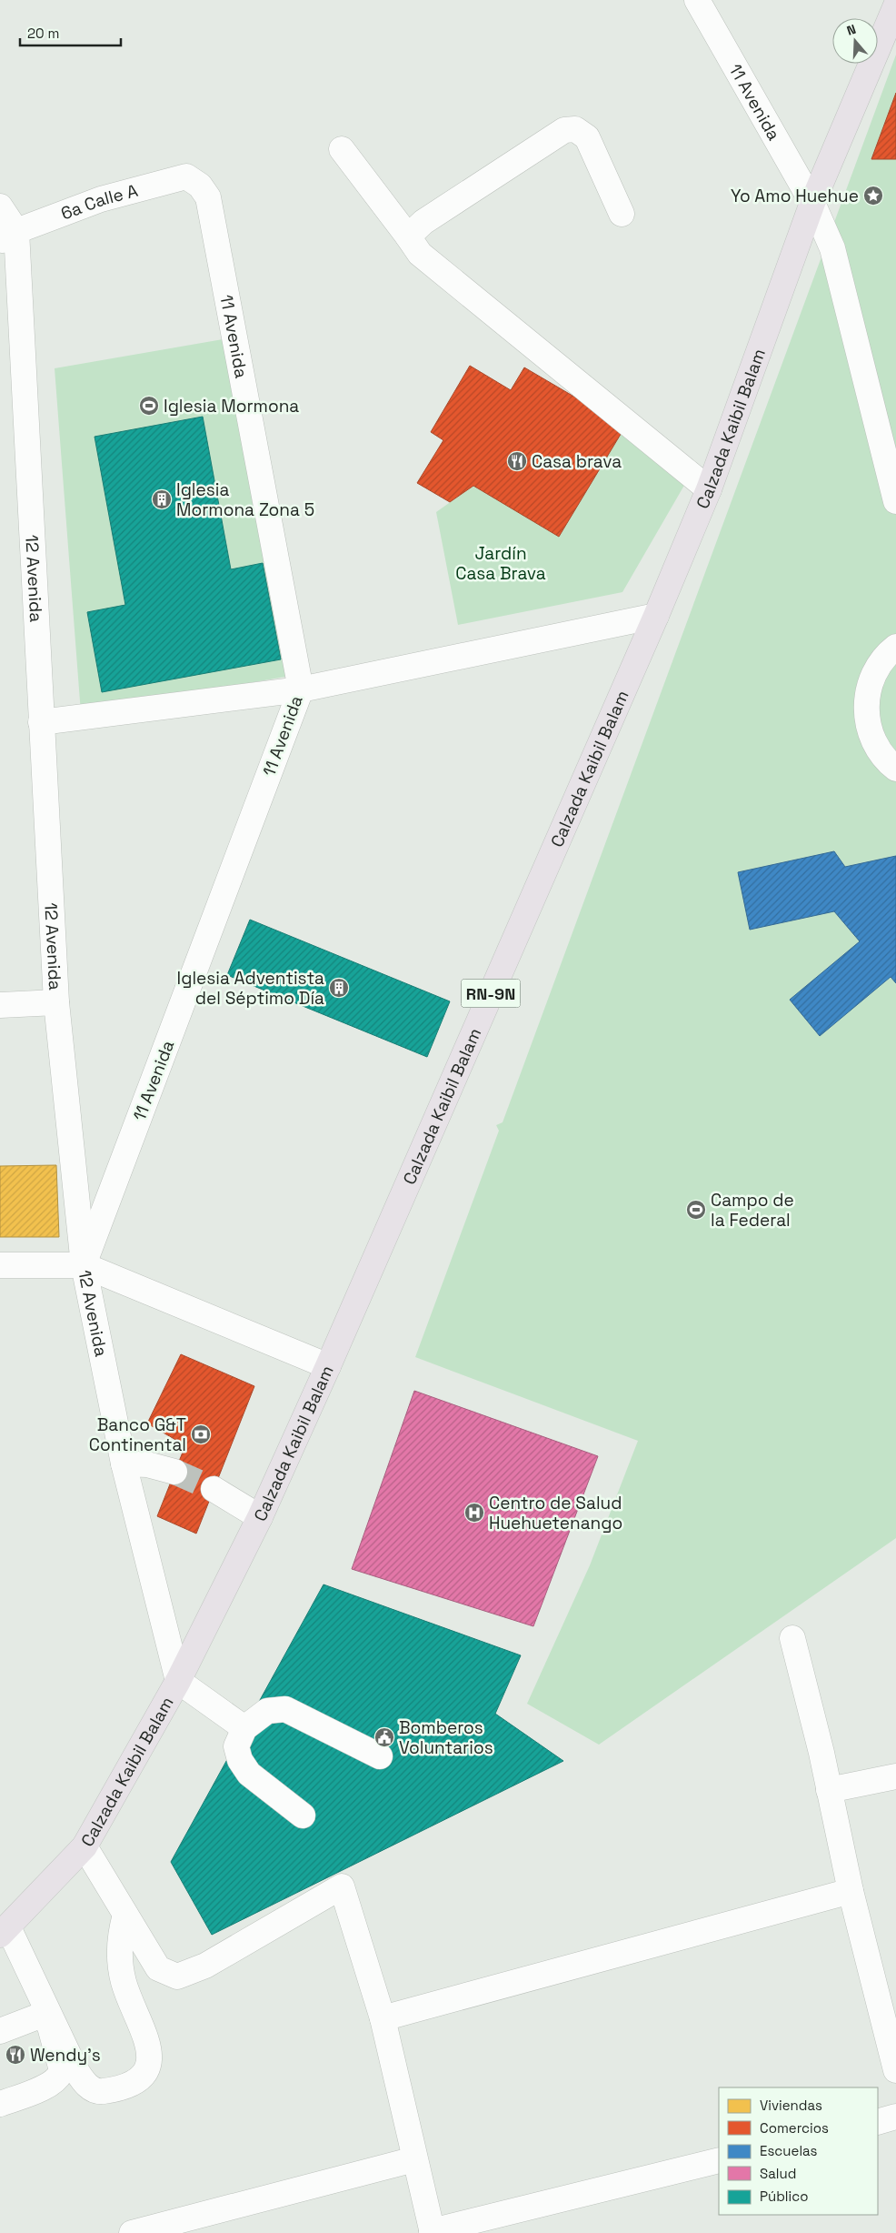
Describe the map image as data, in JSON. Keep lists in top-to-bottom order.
{
  "streets": {
    "main road": ["Calzada Kaibil Balam", "RN-9N"],
    "street": ["11 Avenida", "6a Calle A", "12 Avenida"]
  },
  "crossings": [
    ["11 Avenida", "6a Calle A"],
    ["11 Avenida", "Calzada Kaibil Balam"],
    ["11 Avenida", "12 Avenida"],
    ["6a Calle A", "12 Avenida"],
    ["Calzada Kaibil Balam", "12 Avenida"]
  ],
  "parks": ["Jardín Casa Brava"],
  "places": {
    "place": ["Yo Amo Huehue"],
    "sports": ["Iglesia Mormona", "Campo de la Federal"],
    "restaurant": ["Casa brava", "Wendy's"],
    "building": ["Iglesia Mormona Zona 5", "Iglesia Adventista del Séptimo Día"],
    "bank": ["Banco G&T Continental"],
    "hospital": ["Centro de Salud Huehuetenango"],
    "public building": ["Bomberos Voluntarios"]
  },
  "legend": [
    "Viviendas",
    "Comercios",
    "Escuelas",
    "Salud",
    "Público"
  ],
  "scale_bar": "20 m",
  "north": "top"
}
